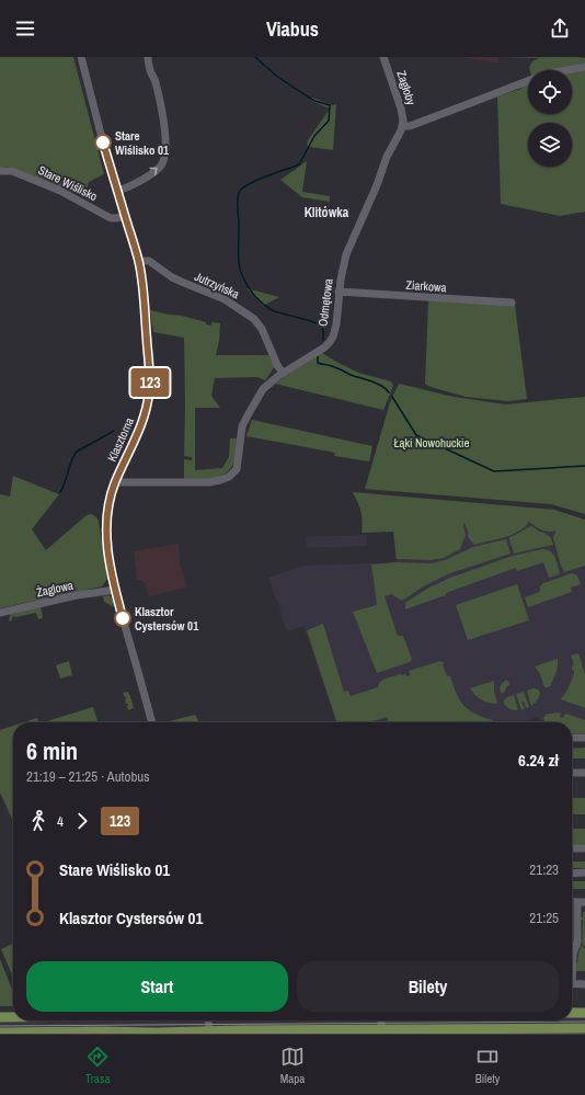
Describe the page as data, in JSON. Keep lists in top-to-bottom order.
{
  "streets": {
    "street": [
      "Zagłoby",
      "Stare Wiślisko",
      "Jutrzyńska",
      "Ziarkowa",
      "Odmętowa",
      "Klasztorna",
      "Żaglowa"
    ]
  },
  "crossings": [
    ["Zagłoby", "Odmętowa"],
    ["Stare Wiślisko", "Klasztorna"],
    ["Jutrzyńska", "Odmętowa"],
    ["Jutrzyńska", "Klasztorna"],
    ["Ziarkowa", "Odmętowa"],
    ["Odmętowa", "Klasztorna"],
    ["Klasztorna", "Żaglowa"]
  ],
  "districts": ["Klitówka"],
  "parks": ["Łąki Nowohuckie"],
  "places": ["Stare Wiślisko 01", "Klasztor Cystersów 01"],
  "lines": ["bus line 123"],
  "page": {
    "header": "Viabus",
    "on_map": "123",
    "heading": ["6 min", "21:19 – 21:25 · Autobus", "6.24 zł"],
    "legs": ["4", "123"],
    "list": [
      {
        "name": "Stare Wiślisko 01",
        "value": "21:23"
      },
      {
        "name": "Klasztor Cystersów 01",
        "value": "21:25"
      }
    ],
    "buttons": ["Start", "Bilety"],
    "tabs": ["Trasa", "Mapa", "Bilety"]
  }
}
